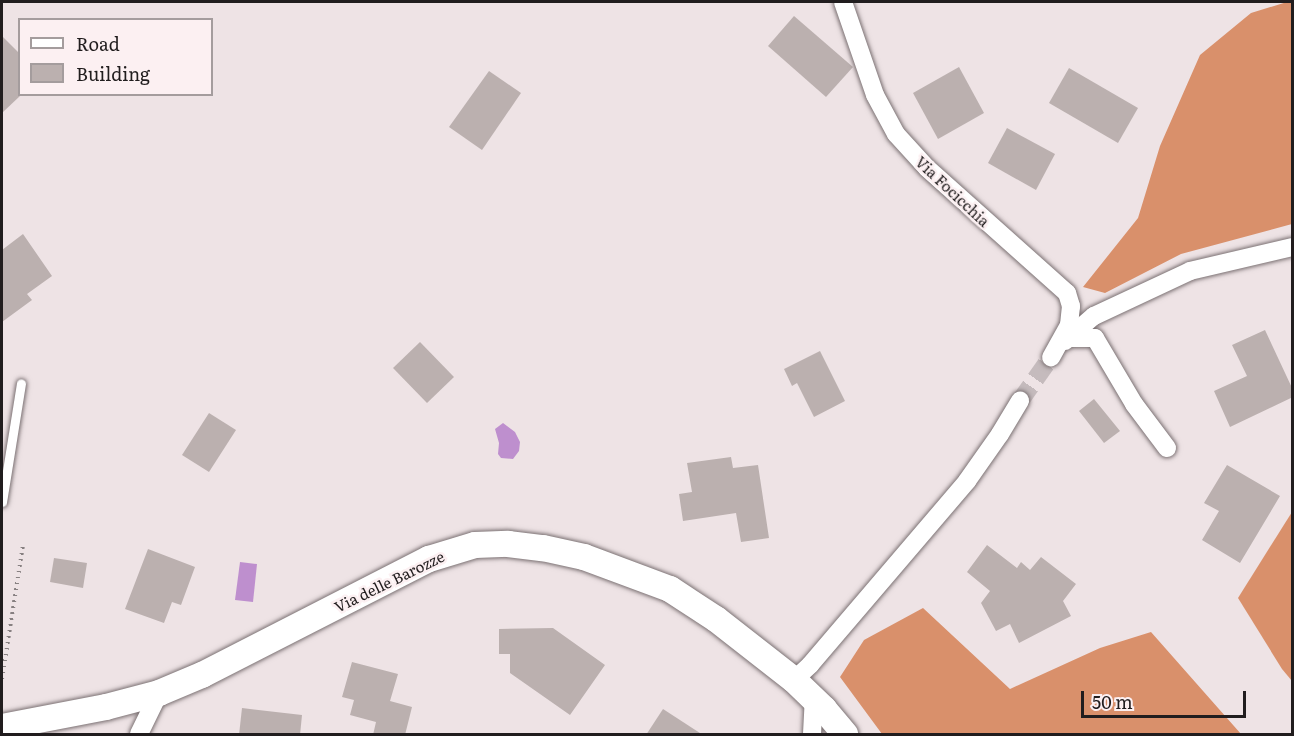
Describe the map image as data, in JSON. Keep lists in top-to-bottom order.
{
  "streets": {
    "main road": ["Via delle Barozze"],
    "street": ["Via Focicchia"]
  },
  "legend": ["Road", "Building"],
  "scale_bar": "50 m"
}
